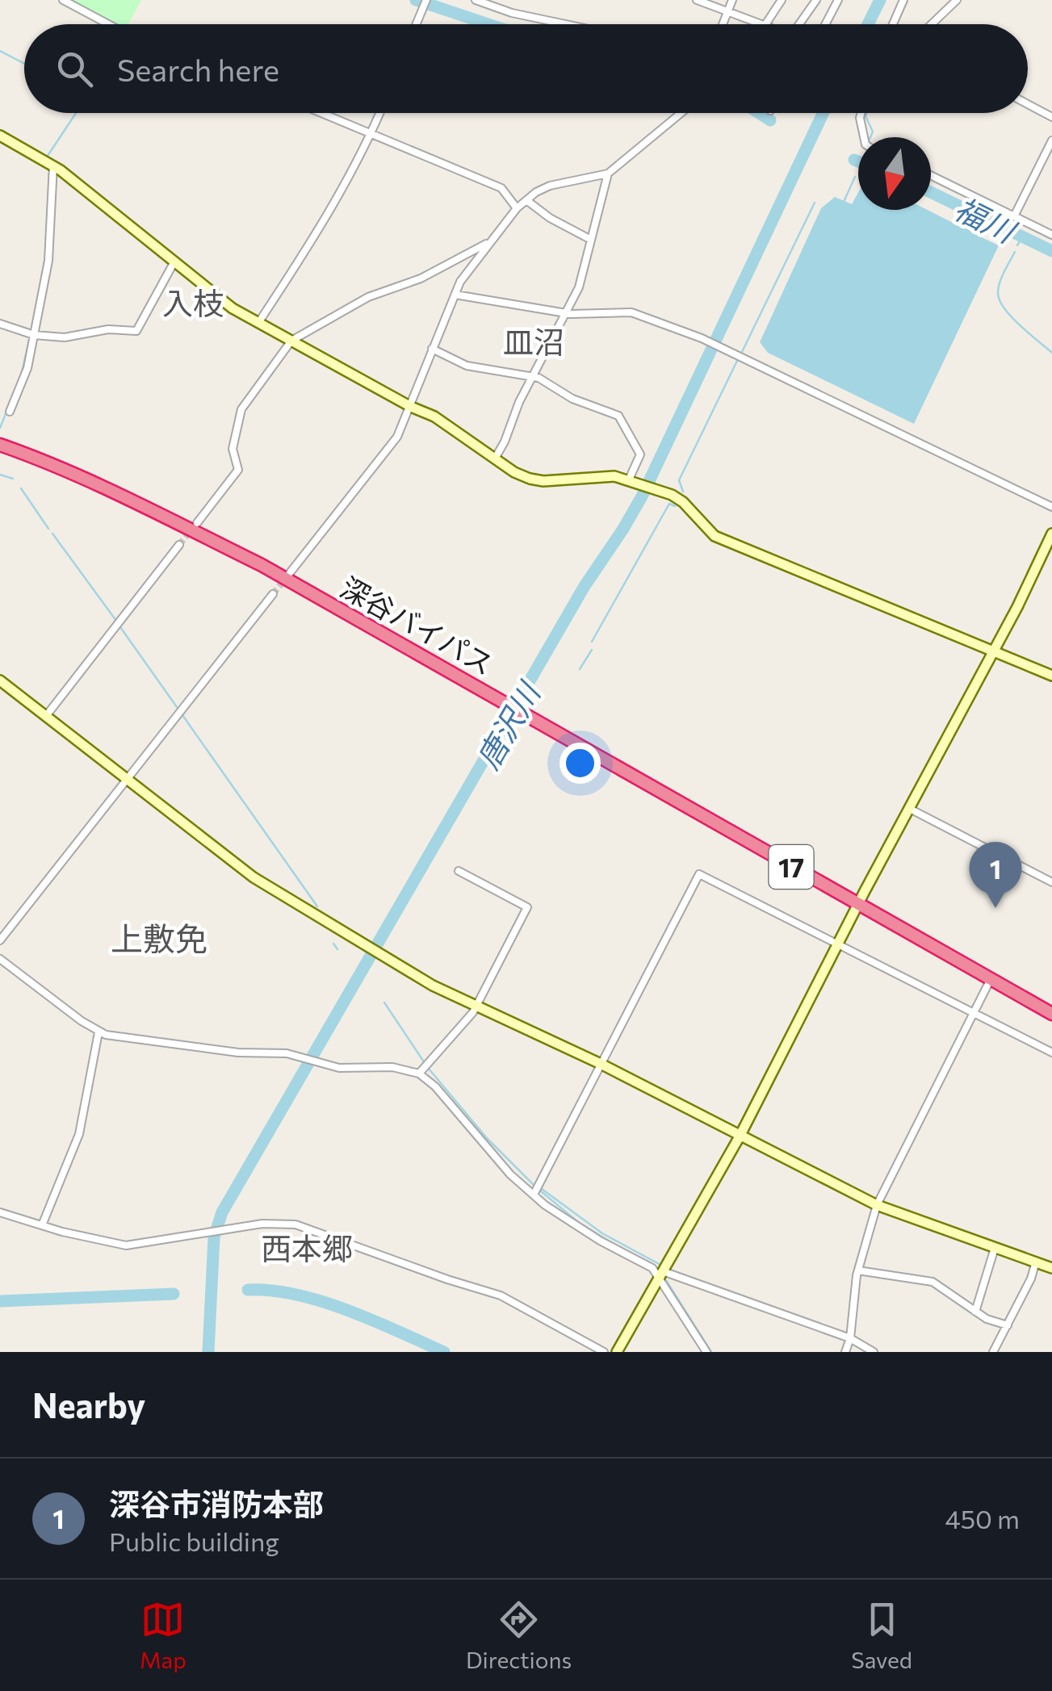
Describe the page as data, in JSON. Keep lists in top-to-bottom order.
{
  "streets": {
    "highway": ["深谷バイパス", "17"]
  },
  "districts": [
    "入枝",
    "皿沼",
    "上敷免",
    "西本郷"
  ],
  "water": ["福川", "唐沢川"],
  "north": "bottom",
  "page": {
    "search": "Search here",
    "pins": "1",
    "heading": "Nearby",
    "list": [
      {
        "mark": "1",
        "name": "深谷市消防本部",
        "note": "Public building",
        "value": "450 m"
      }
    ],
    "nav": ["Map", "Directions", "Saved"]
  }
}
